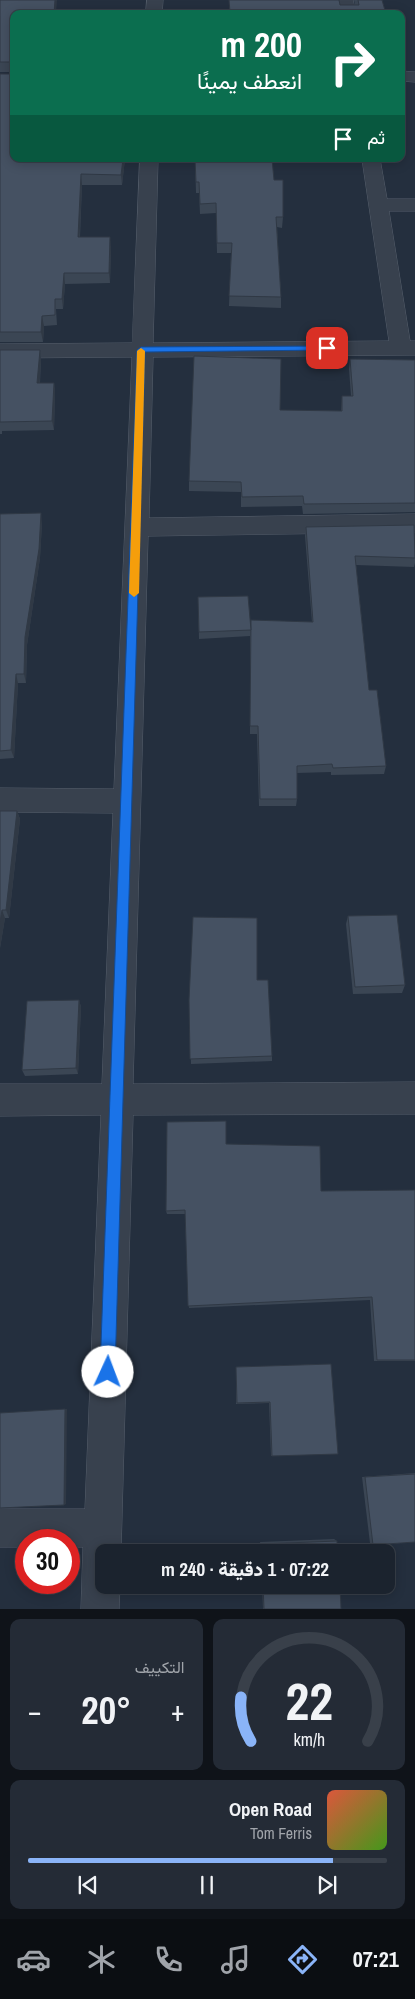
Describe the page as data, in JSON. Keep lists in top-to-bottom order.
{
  "page": {
    "turn": ["200 m", "انعطف يمينًا"],
    "then": "ثم",
    "limit": "30",
    "trip": "07:22 · 1 دقيقة · 240 m",
    "tile": "التكييف",
    "heat": ["−", "20°", "+"],
    "song": ["Open Road", "Tom Ferris"],
    "tabs": "07:21",
    "gauge": ["22", "km/h"]
  }
}
